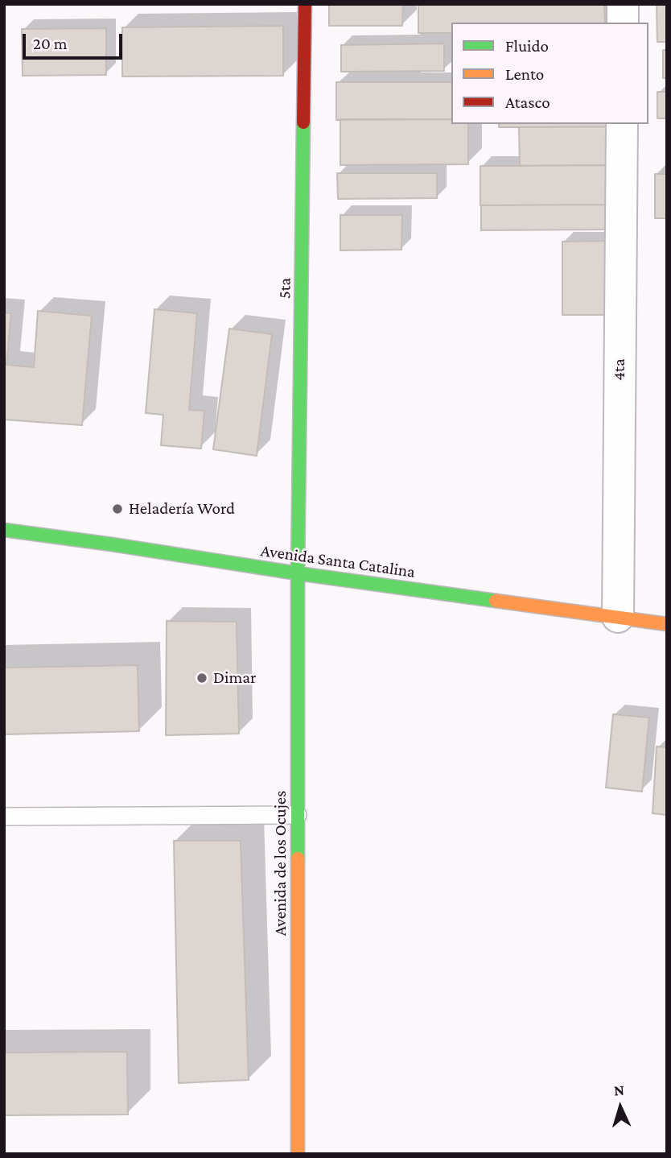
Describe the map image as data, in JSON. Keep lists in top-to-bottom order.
{
  "streets": {
    "street": [
      "5ta",
      "4ta",
      "Avenida Santa Catalina",
      "Avenida de los Ocujes"
    ]
  },
  "crossings": [
    ["5ta", "Avenida Santa Catalina"],
    ["5ta", "Avenida de los Ocujes"],
    ["4ta", "Avenida Santa Catalina"],
    ["Avenida Santa Catalina", "Avenida de los Ocujes"]
  ],
  "places": ["Heladería Word", "Dimar"],
  "legend": ["Fluido", "Lento", "Atasco"],
  "scale_bar": "20 m",
  "north": "top"
}
